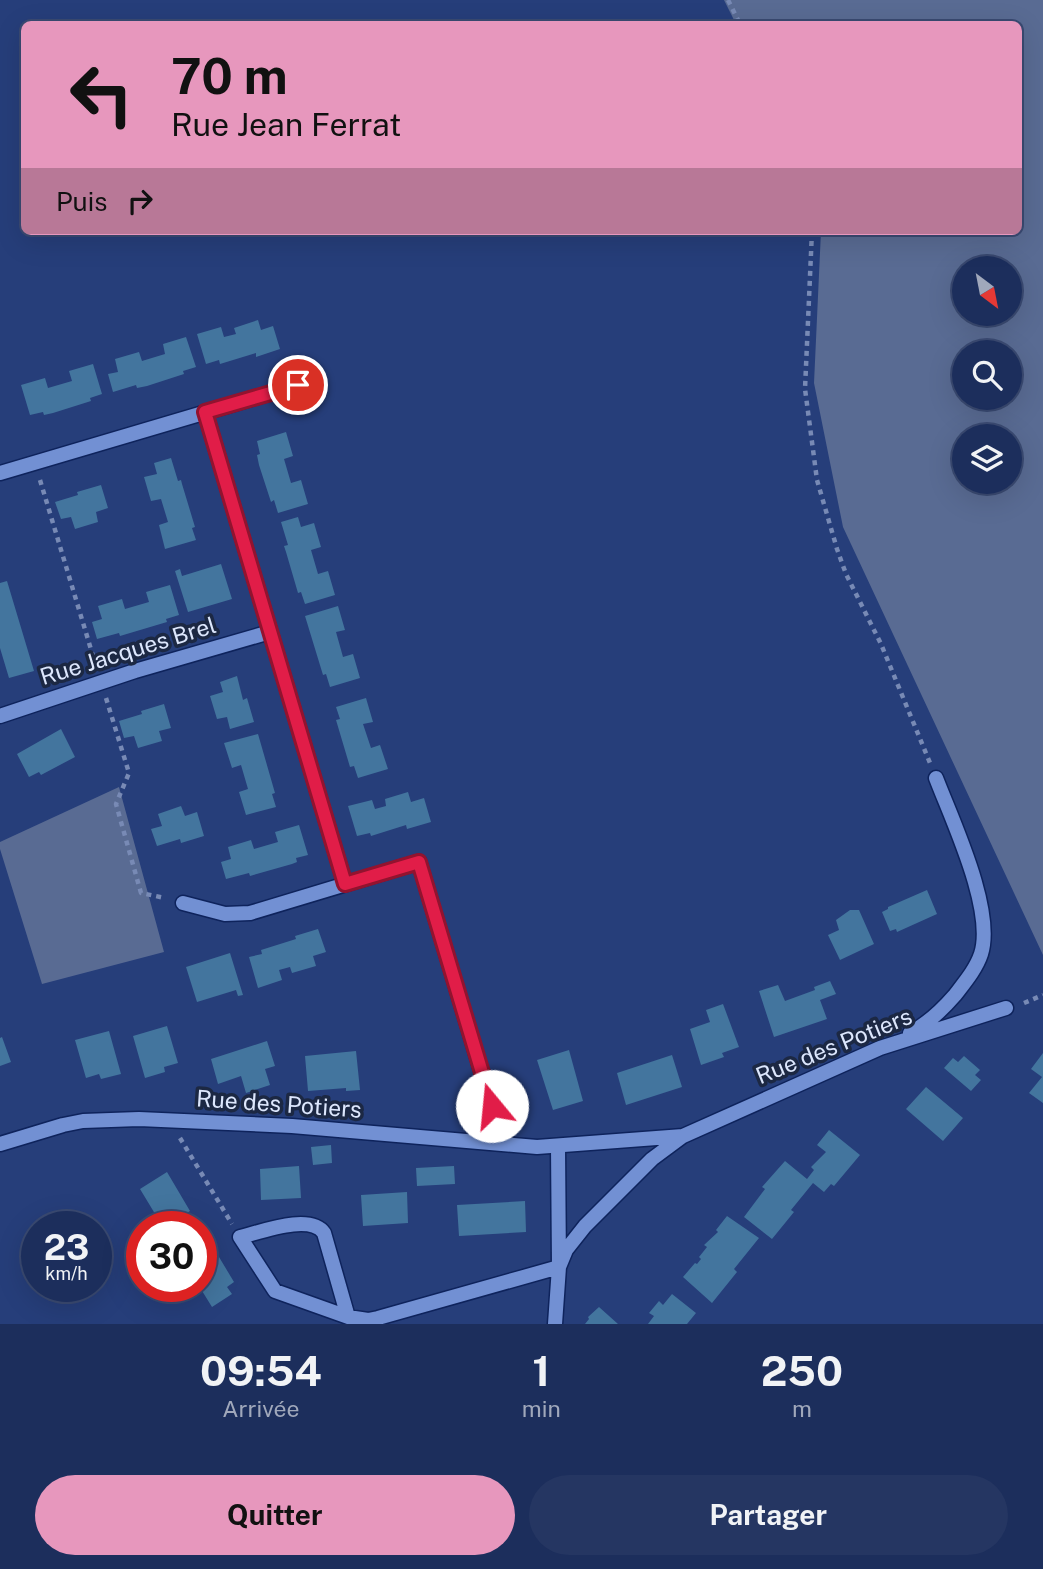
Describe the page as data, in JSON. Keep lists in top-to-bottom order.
{
  "streets": {
    "street": ["Rue Jacques Brel", "Rue des Potiers"]
  },
  "north": "bottom right",
  "page": {
    "turn": ["70 m", "Rue Jean Ferrat"],
    "then": "Puis",
    "speed": "23 km/h",
    "limit": "30",
    "eta": [
      "09:54",
      "Arrivée",
      "1",
      "min",
      "250",
      "m"
    ],
    "buttons": ["Quitter", "Partager"]
  }
}
